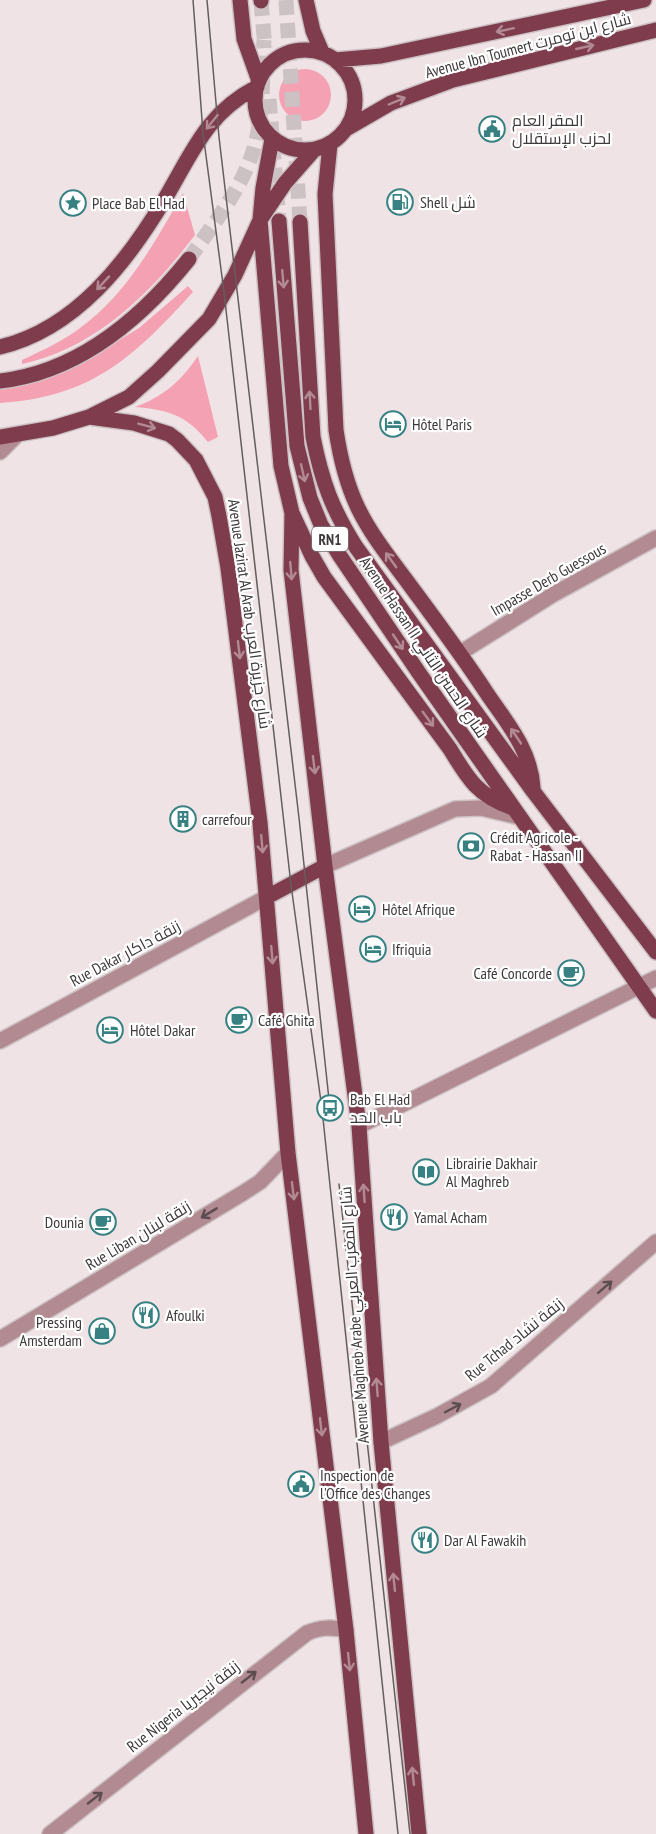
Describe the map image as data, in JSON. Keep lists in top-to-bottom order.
{
  "streets": {
    "main road": [
      "Avenue Ibn Toumert شارع ابن تومرت",
      "RN1",
      "Avenue Jazirat Al Arab شارع جزيرة العرب",
      "Avenue Hassan II شارع الحسن الثاني",
      "Avenue Maghreb Arabe شارع المغرب العربي"
    ],
    "street": [
      "Impasse Derb Guessous",
      "Rue Dakar زنقة داكار",
      "Rue Liban زنقة لبنان",
      "Rue Tchad زنقة نشاد",
      "Rue Nigeria زنقة نيجيريا"
    ]
  },
  "crossings": [
    ["Avenue Jazirat Al Arab شارع جزيرة العرب", "Rue Dakar زنقة داكار"],
    ["Avenue Maghreb Arabe شارع المغرب العربي", "Rue Tchad زنقة نشاد"]
  ],
  "one_way": ["Rue Liban زنقة لبنان", "Rue Tchad زنقة نشاد", "Rue Nigeria زنقة نيجيريا"],
  "places": {
    "public building": ["المقر العام لحزب الإستقلال", "Inspection de l'Office des Changes"],
    "fuel station": ["Shell شل"],
    "place": ["Place Bab El Had"],
    "hotel": [
      "Hôtel Paris",
      "Hôtel Afrique",
      "Ifriquia",
      "Hôtel Dakar"
    ],
    "building": ["carrefour"],
    "bank": ["Crédit Agricole - Rabat - Hassan II"],
    "cafe": ["Café Concorde", "Café Ghita", "Dounia"],
    "bus stop": ["Bab El Had باب الحد"],
    "library": ["Librairie Dakhair Al Maghreb"],
    "restaurant": ["Yamal Acham", "Afoulki", "Dar Al Fawakih"],
    "shop": ["Pressing Amsterdam"]
  }
}
